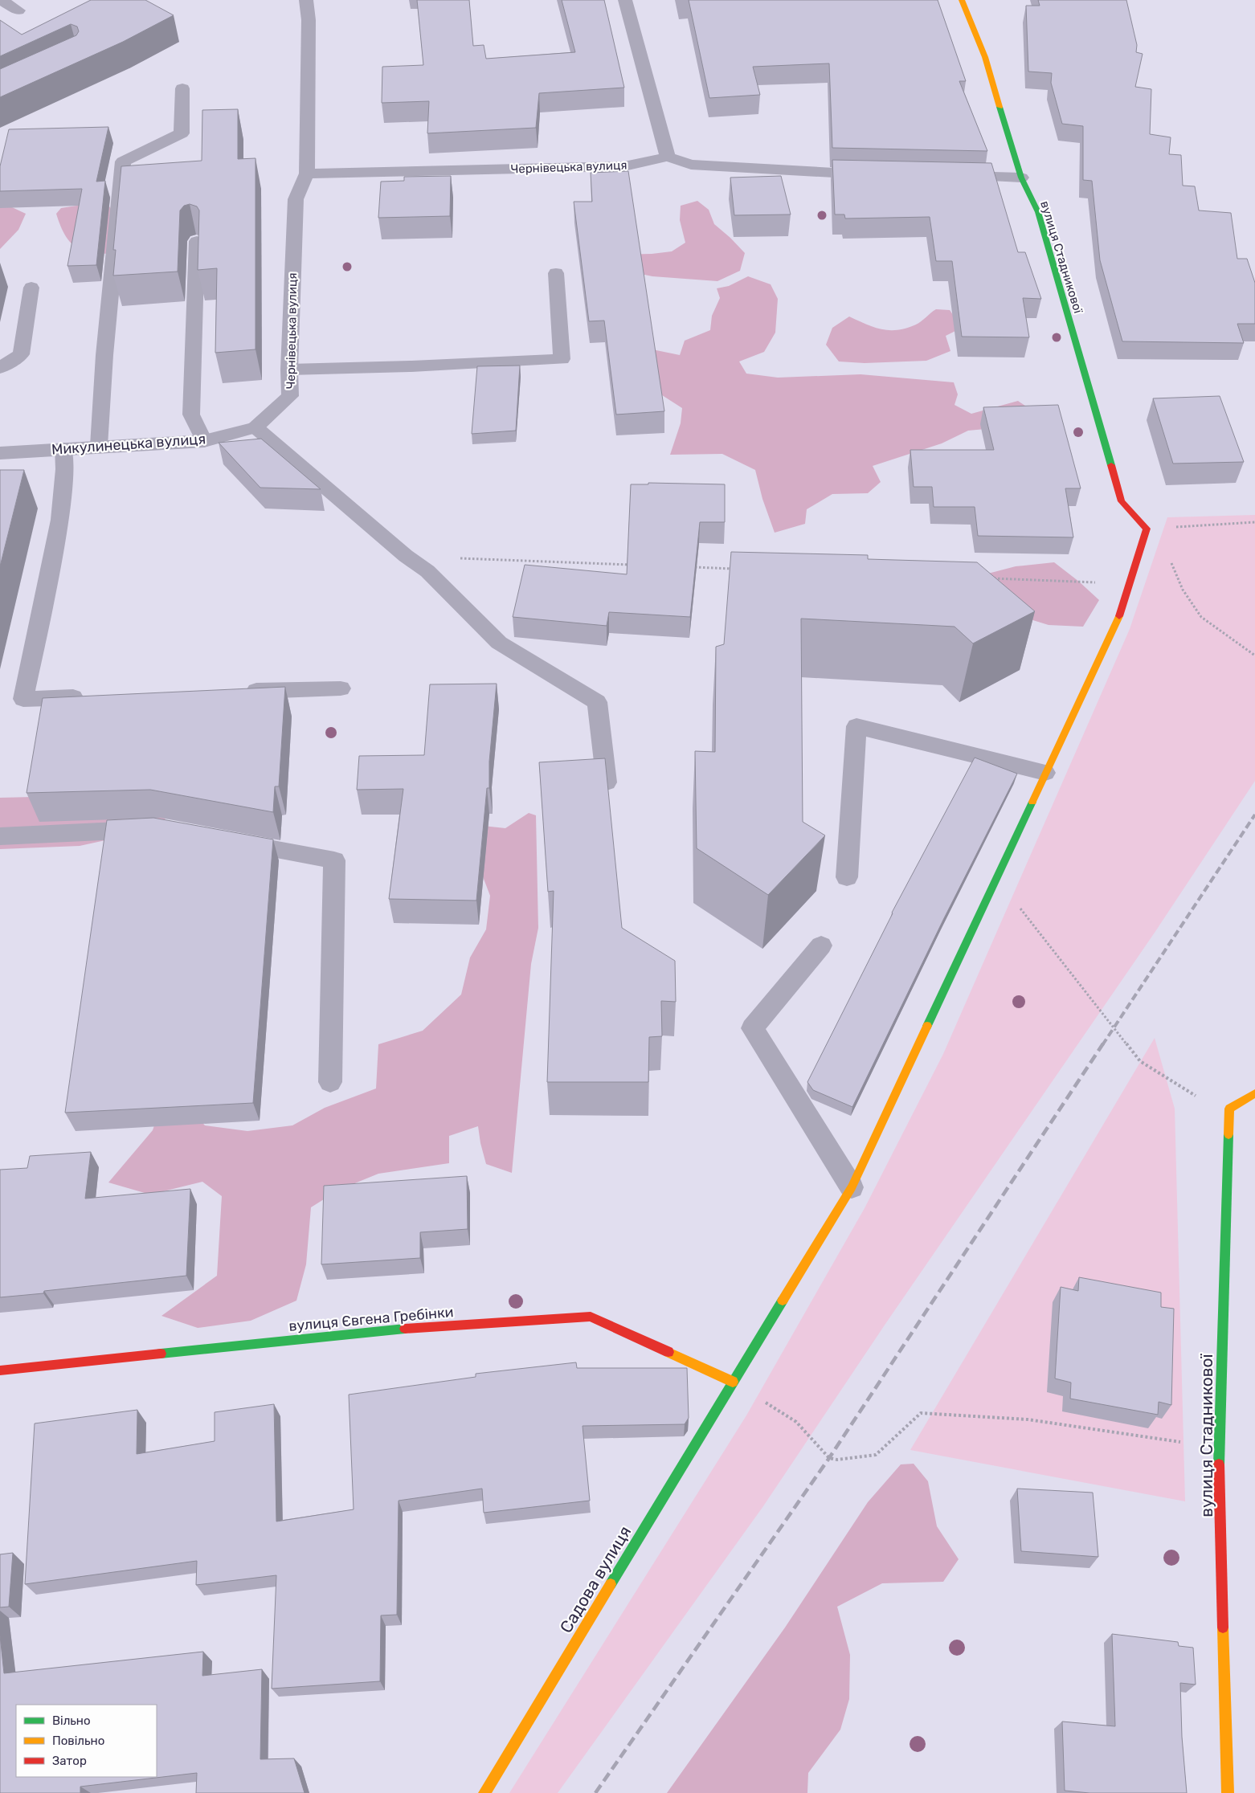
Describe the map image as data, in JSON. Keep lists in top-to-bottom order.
{
  "streets": {
    "street": [
      "Чернівецька вулиця",
      "вулиця Стадникової",
      "Микулинецька вулиця",
      "вулиця Євгена Гребінки",
      "Садова вулиця"
    ]
  },
  "crossings": [
    ["Чернівецька вулиця", "Микулинецька вулиця"],
    ["вулиця Стадникової", "Садова вулиця"],
    ["вулиця Євгена Гребінки", "Садова вулиця"]
  ],
  "legend": ["Вільно", "Повільно", "Затор"]
}
